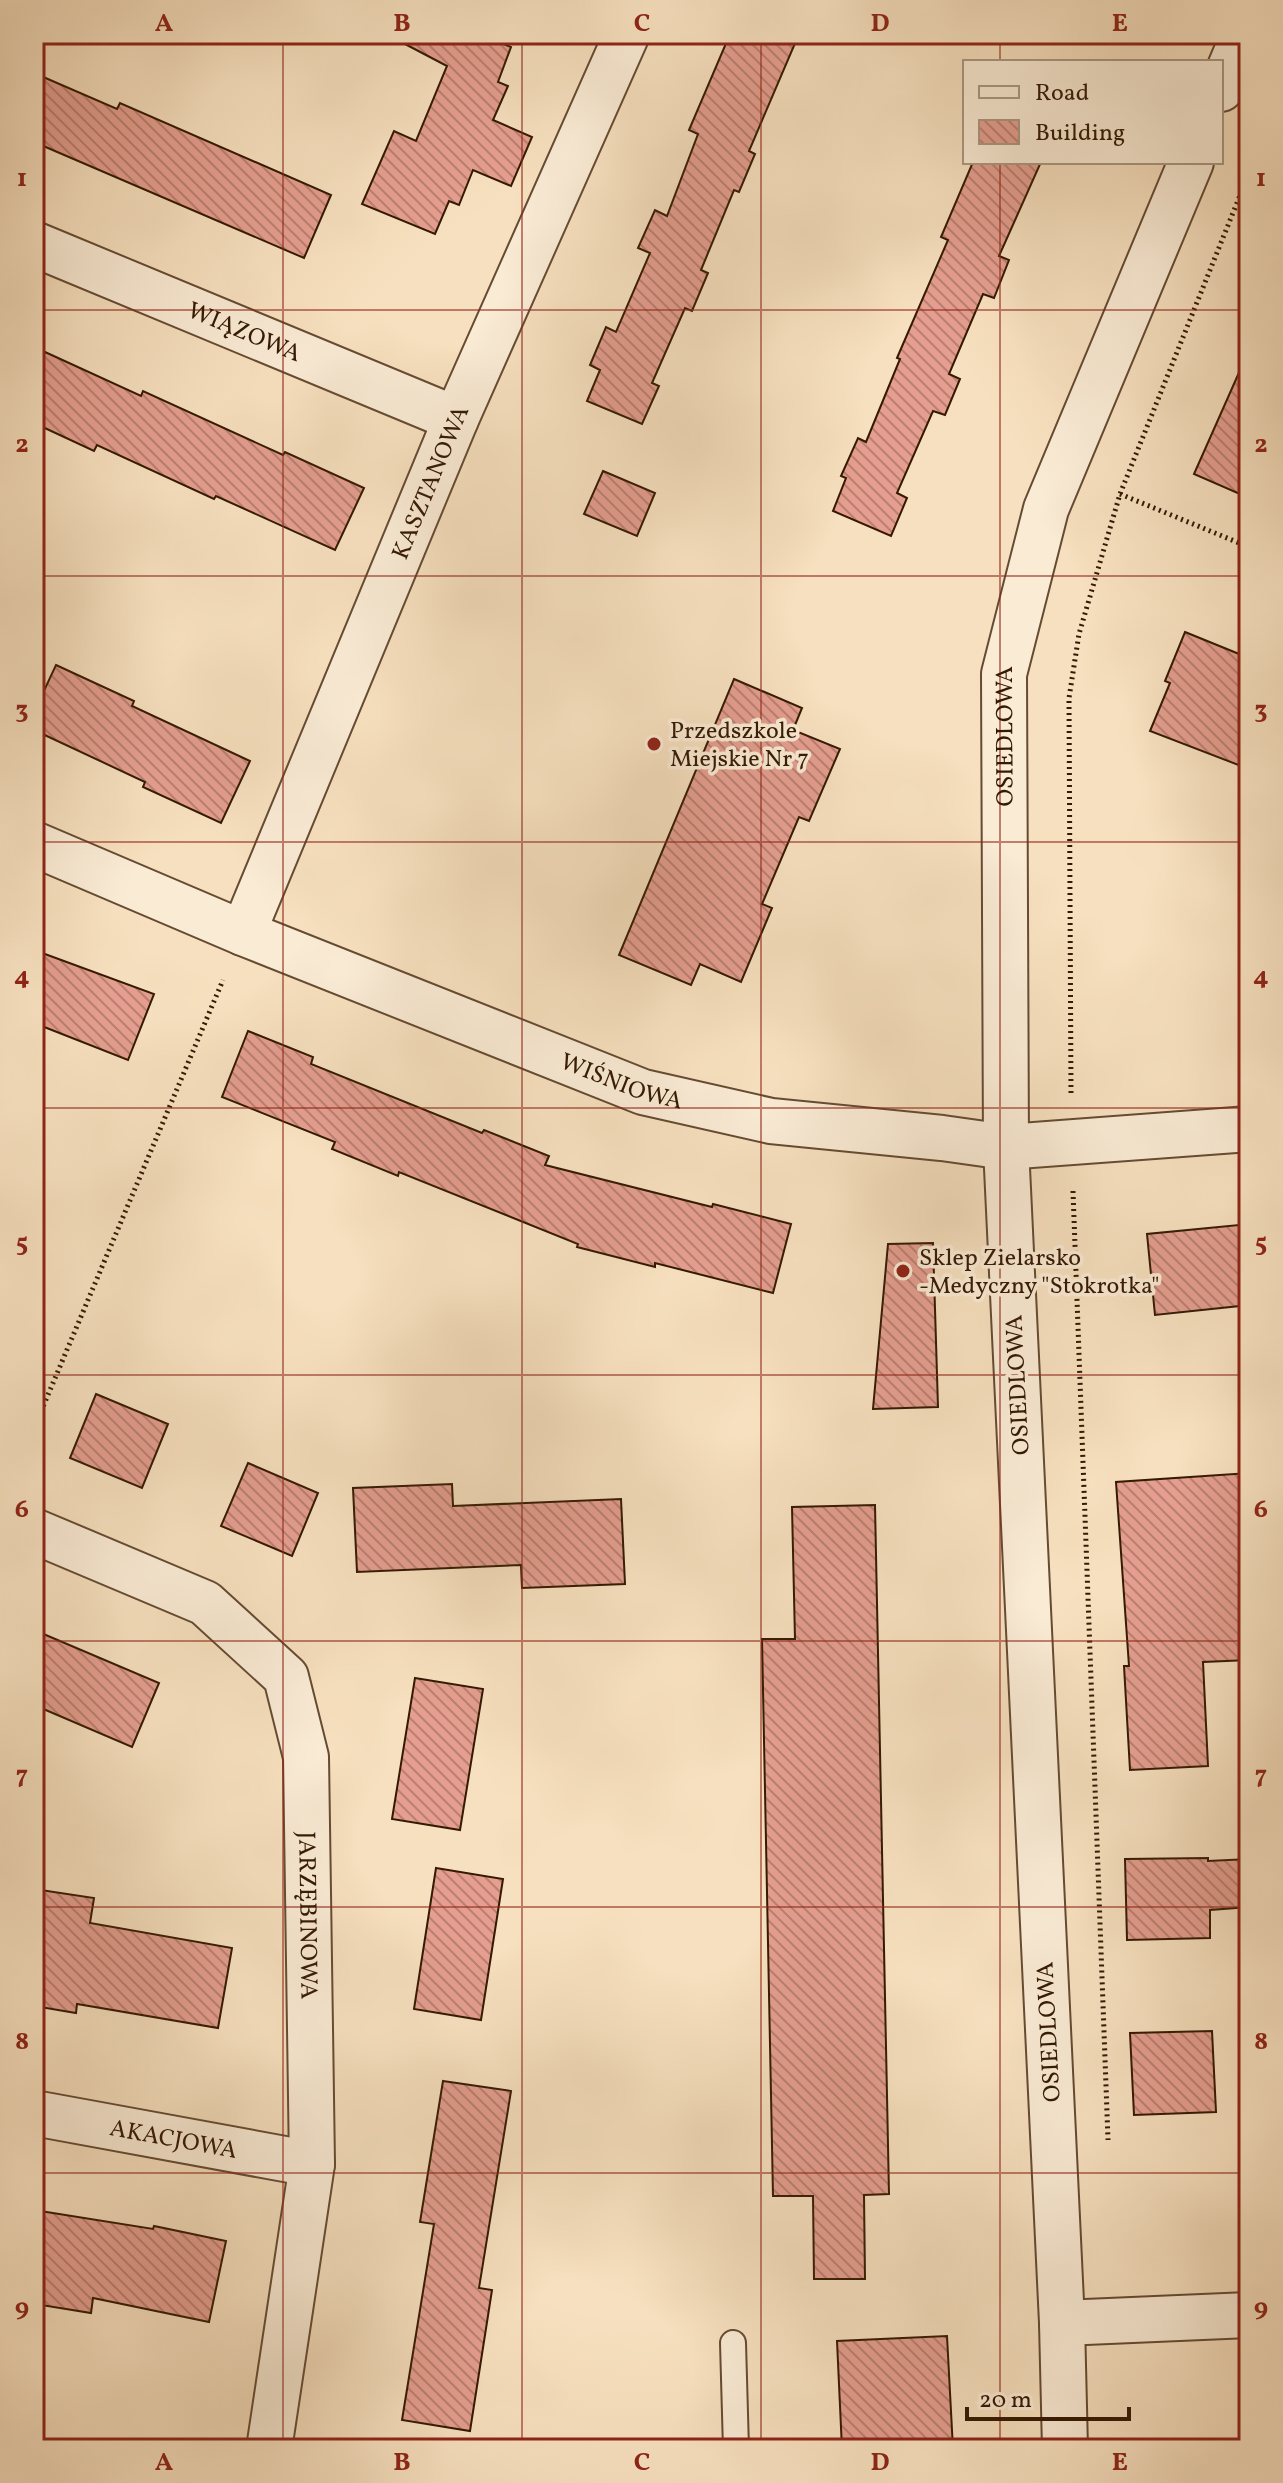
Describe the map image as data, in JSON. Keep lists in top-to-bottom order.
{
  "streets": {
    "street": [
      "WIĄZOWA",
      "KASZTANOWA",
      "OSIEDLOWA",
      "WIŚNIOWA",
      "JARZĘBINOWA",
      "AKACJOWA"
    ]
  },
  "crossings": [
    ["WIĄZOWA", "KASZTANOWA"],
    ["KASZTANOWA", "WIŚNIOWA"],
    ["OSIEDLOWA", "WIŚNIOWA"],
    ["JARZĘBINOWA", "AKACJOWA"]
  ],
  "places": ["Przedszkole Miejskie Nr 7", "Sklep Zielarsko -Medyczny \"Stokrotka\""],
  "legend": ["Road", "Building"],
  "scale_bar": "20 m",
  "grid": {
    "columns": [
      "A",
      "B",
      "C",
      "D",
      "E"
    ],
    "rows": [
      "1",
      "2",
      "3",
      "4",
      "5",
      "6",
      "7",
      "8",
      "9"
    ]
  }
}
